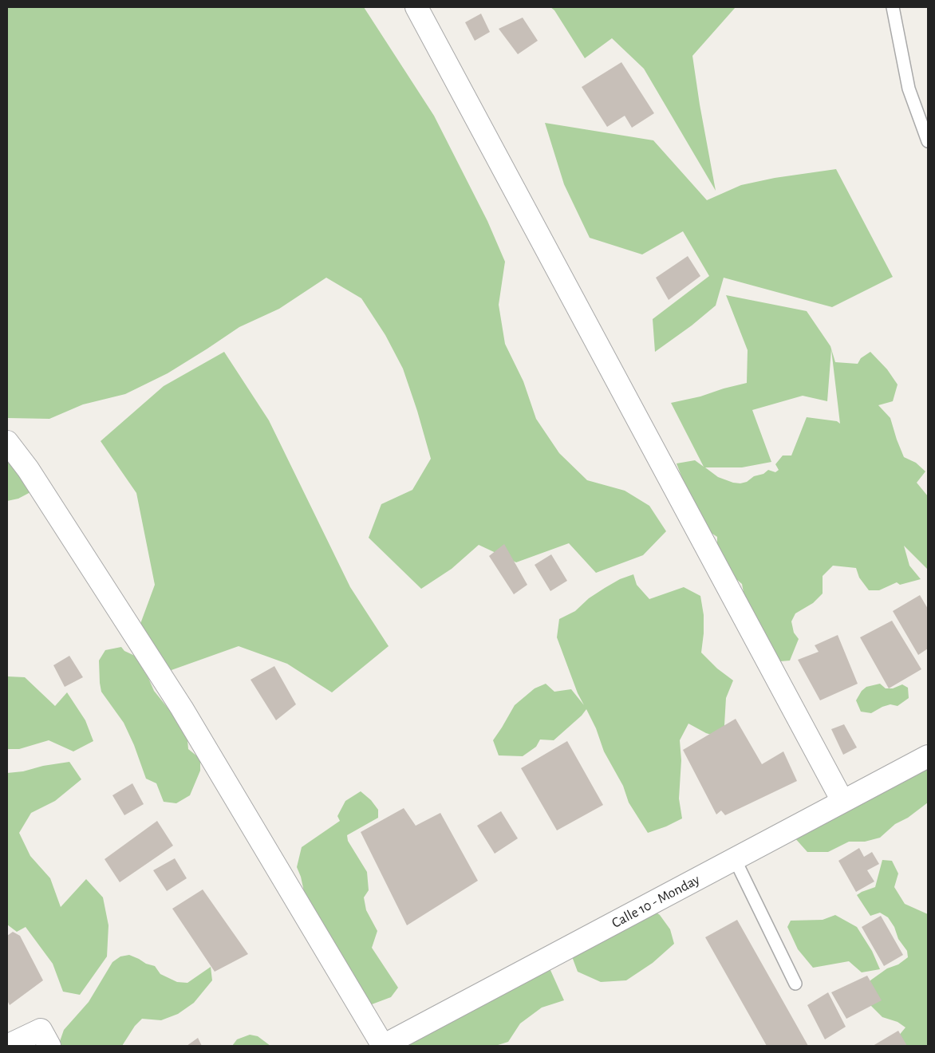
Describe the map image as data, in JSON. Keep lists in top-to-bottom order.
{
  "streets": {
    "street": ["Calle 10 - Monday"]
  }
}
